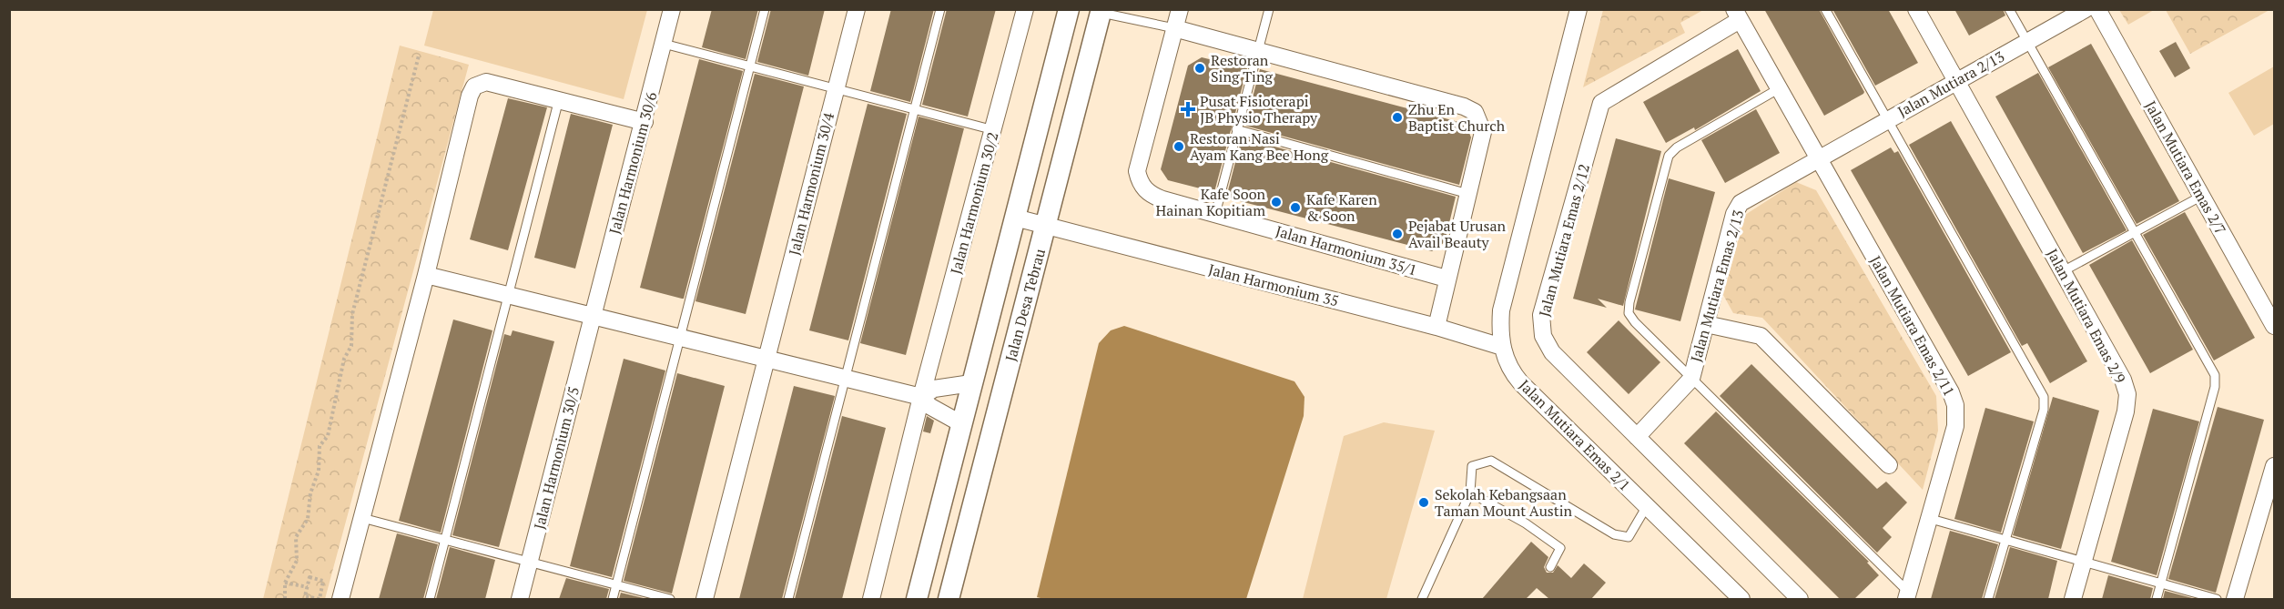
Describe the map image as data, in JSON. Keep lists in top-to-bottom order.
{
  "streets": {
    "street": [
      "Jalan Mutiara 2/13",
      "Jalan Harmonium 30/6",
      "Jalan Mutiara Emas 2/7",
      "Jalan Harmonium 30/4",
      "Jalan Harmonium 30/2",
      "Jalan Mutiara Emas 2/12",
      "Jalan Harmonium 35/1",
      "Jalan Harmonium 35",
      "Jalan Mutiara Emas 2/13",
      "Jalan Desa Tebrau",
      "Jalan Mutiara Emas 2/9",
      "Jalan Mutiara Emas 2/11",
      "Jalan Mutiara Emas 2/1",
      "Jalan Harmonium 30/5"
    ]
  },
  "crossings": [
    ["Jalan Mutiara 2/13", "Jalan Mutiara Emas 2/13"],
    ["Jalan Mutiara 2/13", "Jalan Mutiara Emas 2/9"],
    ["Jalan Mutiara 2/13", "Jalan Mutiara Emas 2/11"],
    ["Jalan Harmonium 30/6", "Jalan Harmonium 30/5"],
    ["Jalan Mutiara Emas 2/12", "Jalan Mutiara Emas 2/13"],
    ["Jalan Mutiara Emas 2/12", "Jalan Mutiara Emas 2/11"],
    ["Jalan Harmonium 35", "Jalan Desa Tebrau"],
    ["Jalan Harmonium 35", "Jalan Mutiara Emas 2/1"],
    ["Jalan Mutiara Emas 2/13", "Jalan Mutiara Emas 2/11"]
  ],
  "places": {
    "other": [
      "Restoran Sing Ting",
      "Zhu En Baptist Church",
      "Restoran Nasi Ayam Kang Bee Hong",
      "Kafe Soon Hainan Kopitiam",
      "Kafe Karen & Soon",
      "Pejabat Urusan Avail Beauty",
      "Sekolah Kebangsaan Taman Mount Austin"
    ],
    "health": ["Pusat Fisioterapi JB Physio Therapy"]
  }
}
